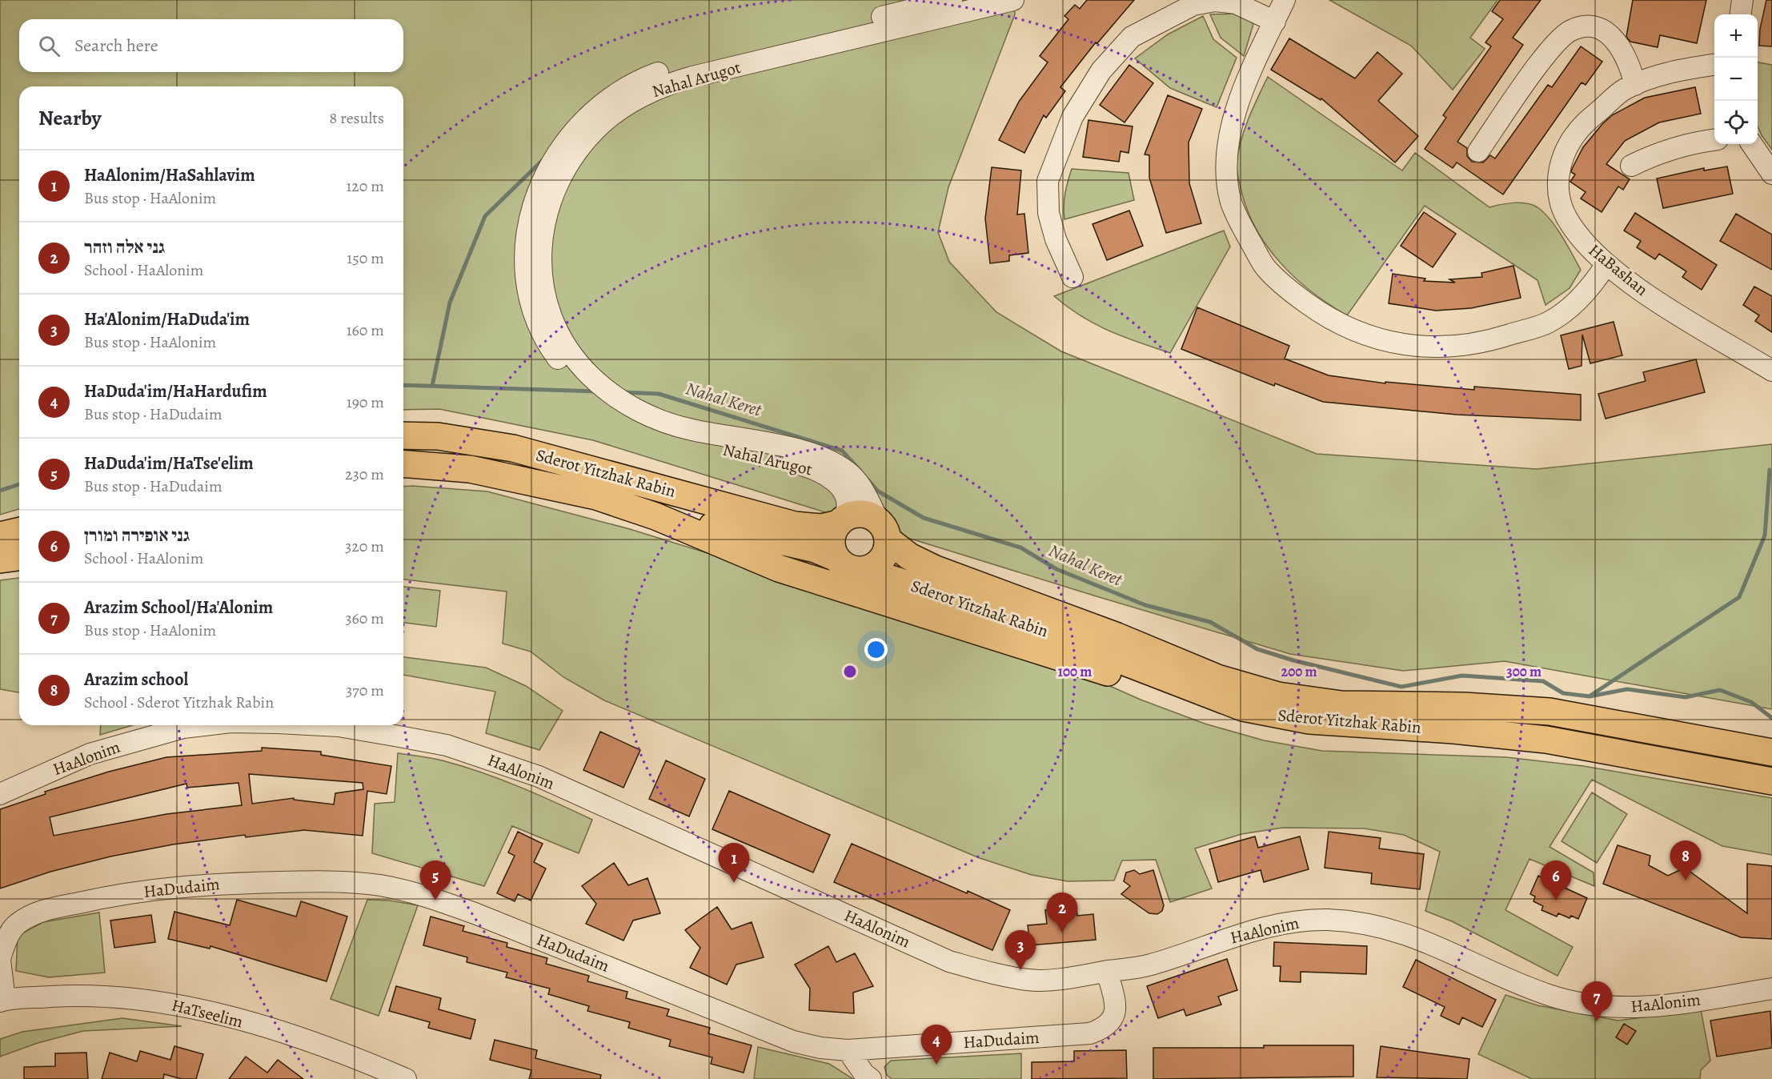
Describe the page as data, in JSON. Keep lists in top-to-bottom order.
{
  "streets": {
    "main road": ["Sderot Yitzhak Rabin"],
    "street": [
      "Nahal Arugot",
      "HaBashan",
      "HaAlonim",
      "HaDudaim",
      "HaTseelim"
    ]
  },
  "crossings": [
    ["Nahal Arugot", "Sderot Yitzhak Rabin"],
    ["HaAlonim", "HaDudaim"],
    ["HaDudaim", "HaTseelim"]
  ],
  "water": ["Nahal Keret"],
  "page": {
    "map_buttons": ["+", "−"],
    "search": "Search here",
    "heading": ["Nearby", "8 results"],
    "list": [
      {
        "mark": "1",
        "name": "HaAlonim/HaSahlavim",
        "note": "Bus stop · HaAlonim",
        "value": "120 m"
      },
      {
        "mark": "2",
        "name": "גני אלה וזהר",
        "note": "School · HaAlonim",
        "value": "150 m"
      },
      {
        "mark": "3",
        "name": "Ha'Alonim/HaDuda'im",
        "note": "Bus stop · HaAlonim",
        "value": "160 m"
      },
      {
        "mark": "4",
        "name": "HaDuda'im/HaHardufim",
        "note": "Bus stop · HaDudaim",
        "value": "190 m"
      },
      {
        "mark": "5",
        "name": "HaDuda'im/HaTse'elim",
        "note": "Bus stop · HaDudaim",
        "value": "230 m"
      },
      {
        "mark": "6",
        "name": "גני אופירה ומורן",
        "note": "School · HaAlonim",
        "value": "320 m"
      },
      {
        "mark": "7",
        "name": "Arazim School/Ha'Alonim",
        "note": "Bus stop · HaAlonim",
        "value": "360 m"
      },
      {
        "mark": "8",
        "name": "Arazim school",
        "note": "School · Sderot Yitzhak Rabin",
        "value": "370 m"
      }
    ],
    "pins": [
      "8",
      "1",
      "5",
      "6",
      "2",
      "3",
      "7",
      "4"
    ]
  },
  "rings": ["100 m", "200 m", "300 m"]
}
